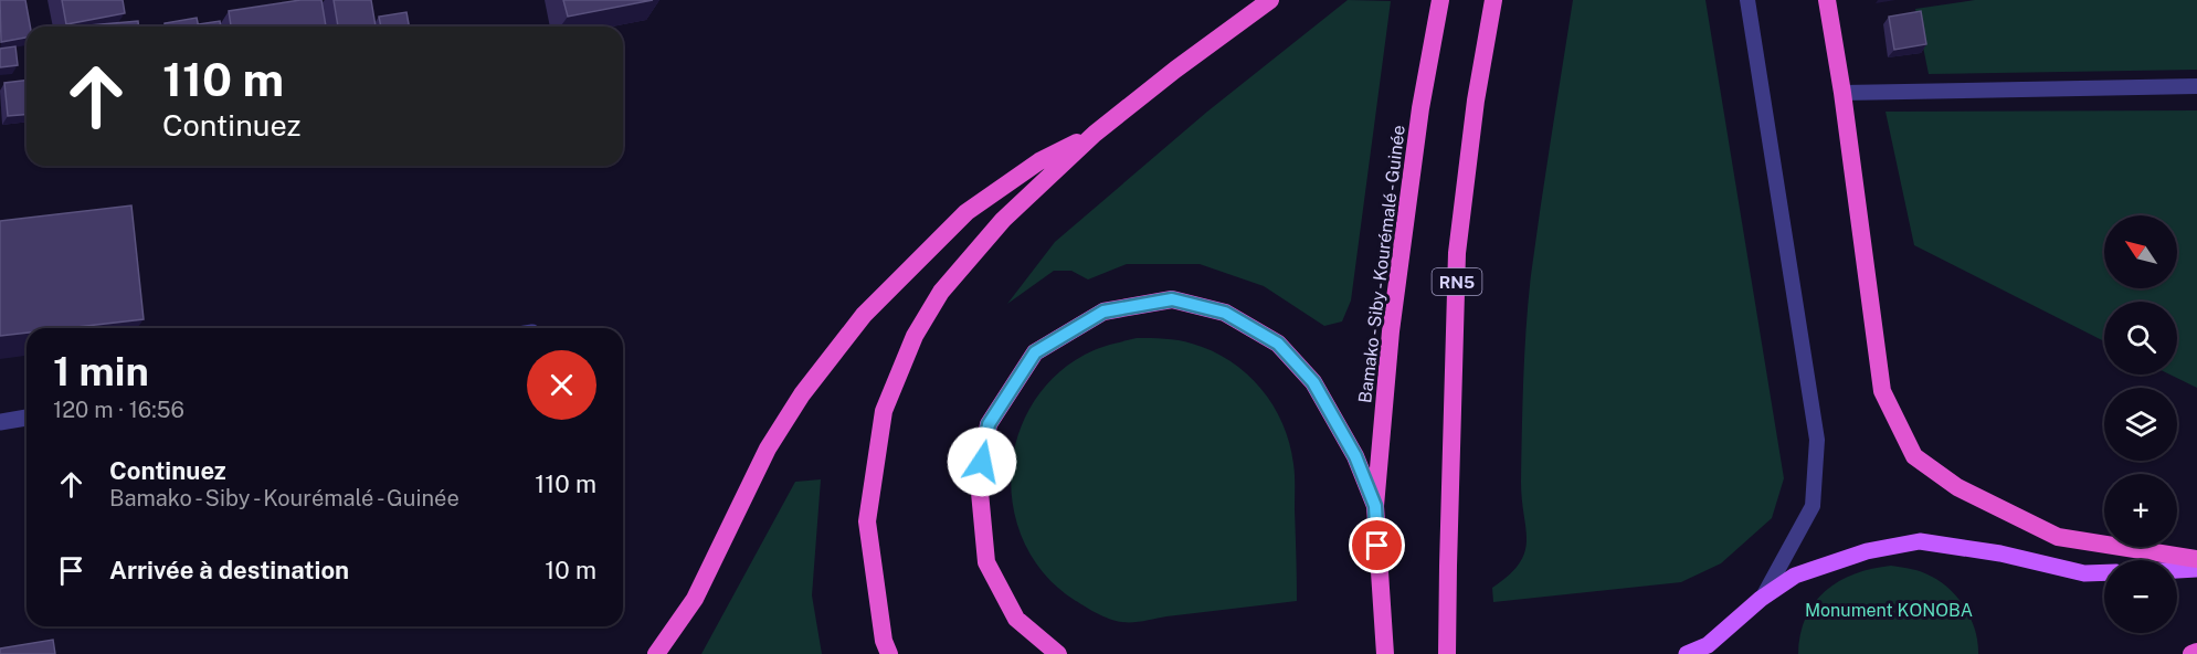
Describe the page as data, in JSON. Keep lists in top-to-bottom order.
{
  "streets": {
    "highway": ["Bamako - Siby - Kourémalé - Guinée", "RN5"]
  },
  "parks": ["Monument KONOBA"],
  "north": "top left",
  "page": {
    "turn": ["110 m", "Continuez"],
    "map_buttons": ["+", "−"],
    "heading": ["1 min", "120 m · 16:56"],
    "list": [
      {
        "name": "Continuez",
        "note": "Bamako - Siby - Kourémalé - Guinée",
        "value": "110 m"
      },
      {
        "name": "Arrivée à destination",
        "value": "10 m"
      }
    ]
  }
}
